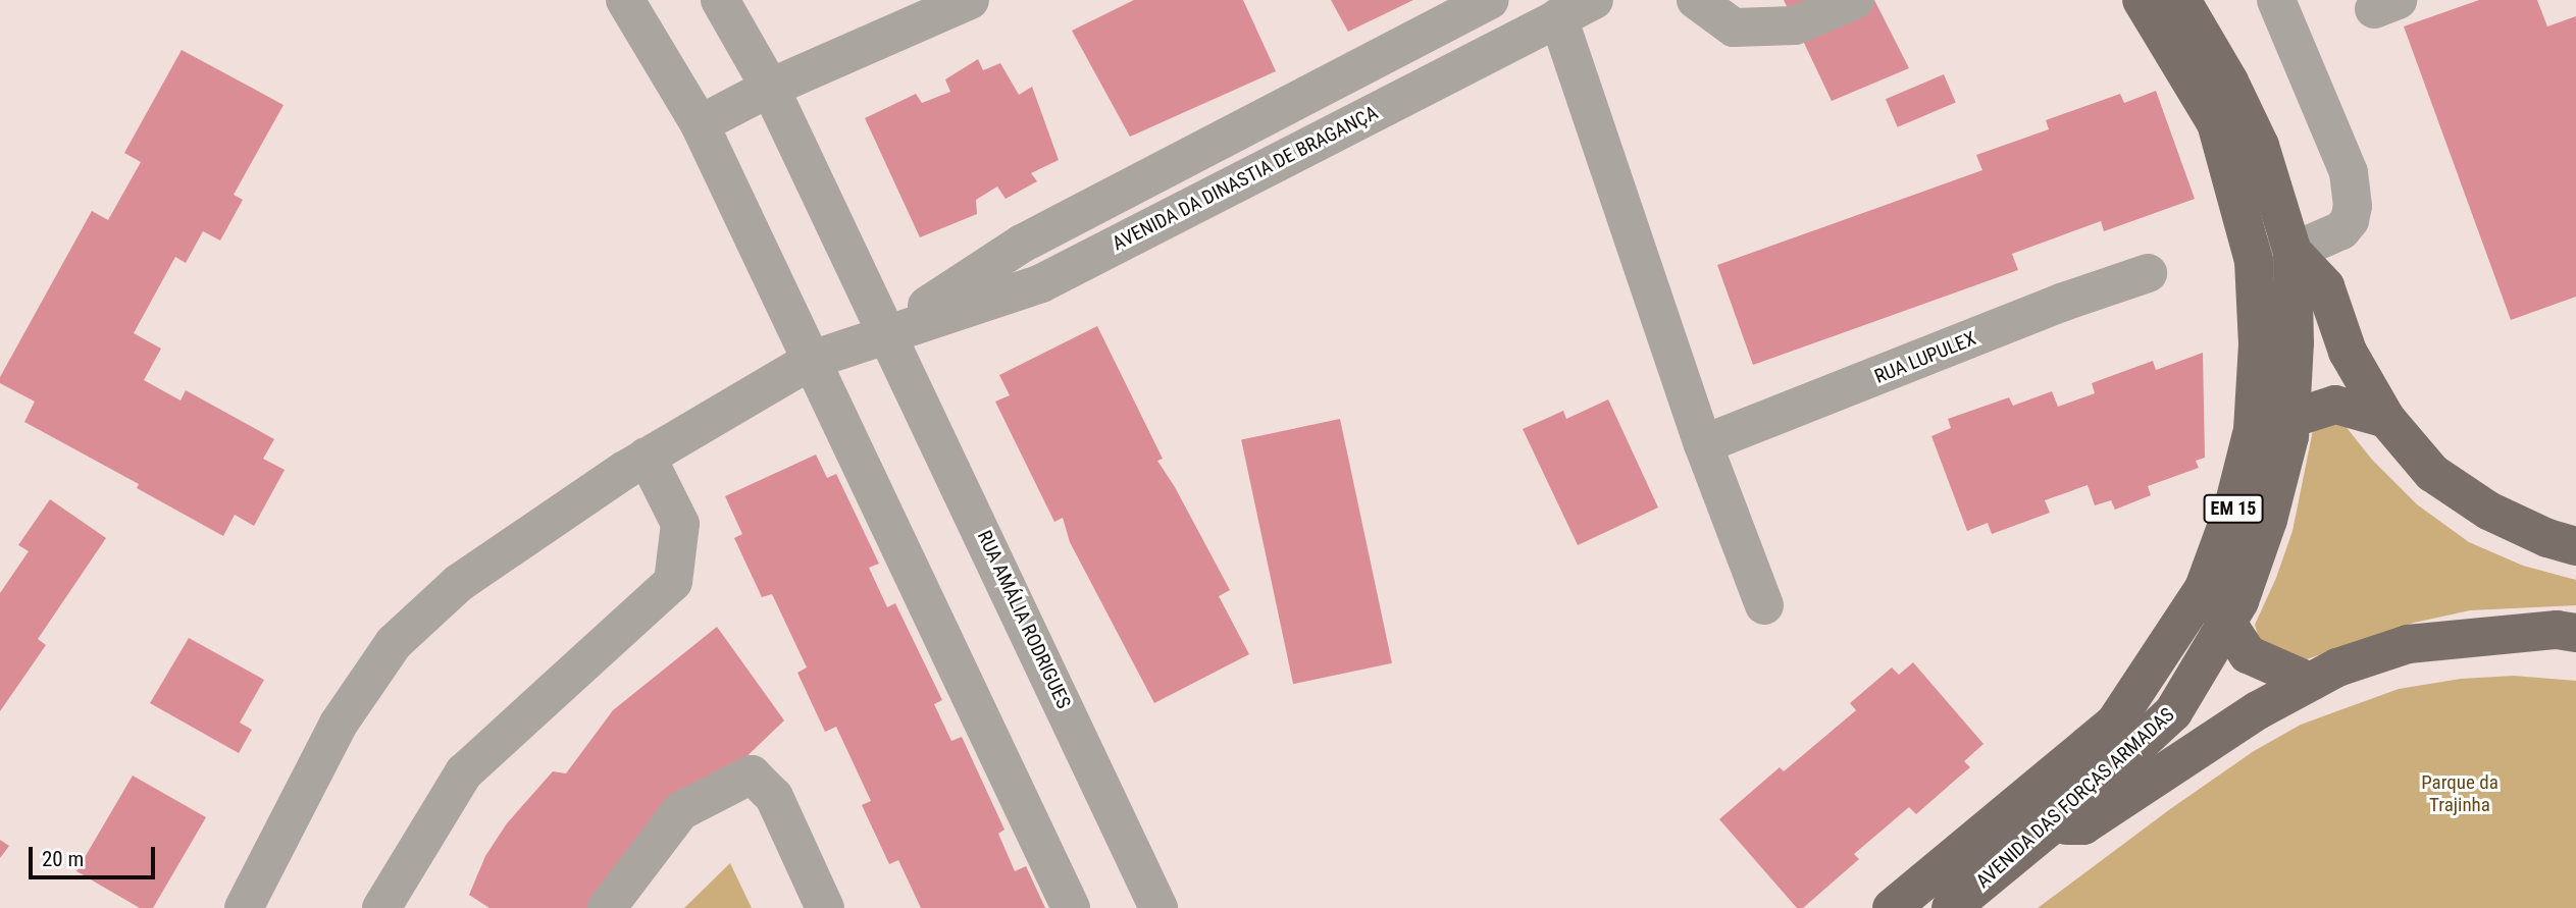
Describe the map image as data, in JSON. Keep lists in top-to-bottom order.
{
  "streets": {
    "main road": ["EM 15", "AVENIDA DAS FORÇAS ARMADAS"],
    "street": ["AVENIDA DA DINASTIA DE BRAGANÇA", "RUA LUPULEX", "RUA AMÁLIA RODRIGUES"]
  },
  "crossings": [
    ["AVENIDA DA DINASTIA DE BRAGANÇA", "RUA AMÁLIA RODRIGUES"]
  ],
  "parks": ["Parque da Trajinha"],
  "scale_bar": "20 m"
}
